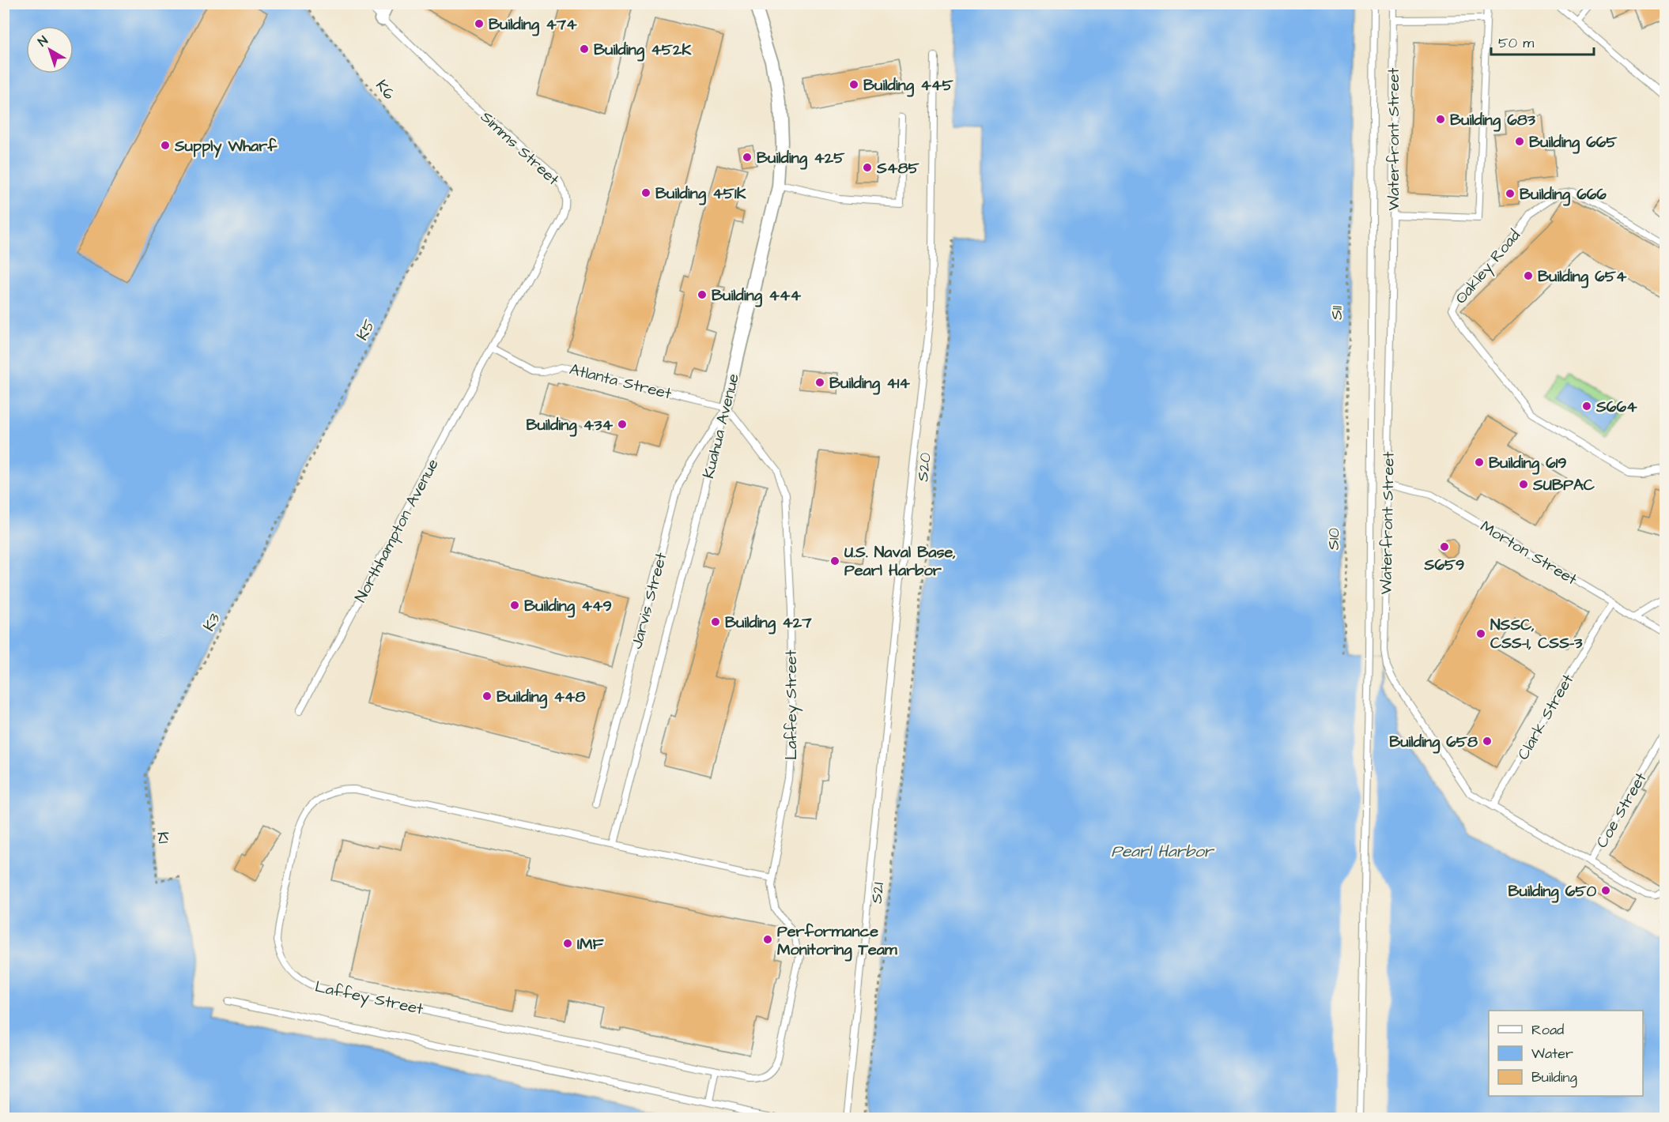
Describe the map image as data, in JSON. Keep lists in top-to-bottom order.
{
  "streets": {
    "street": ["Kuahua Avenue"],
    "lane": [
      "Waterfront Street",
      "Simms Street",
      "Oakley Road",
      "Atlanta Street",
      "Northhampton Avenue",
      "Morton Street",
      "Jarvis Street",
      "Laffey Street",
      "Clark Street",
      "Coe Street"
    ],
    "path": [
      "K6",
      "S11",
      "K5",
      "S20",
      "S10",
      "K3",
      "K1",
      "S21"
    ]
  },
  "crossings": [
    ["K6", "K5"],
    ["Waterfront Street", "Morton Street"],
    ["Waterfront Street", "Clark Street"],
    ["Waterfront Street", "Coe Street"],
    ["Simms Street", "Atlanta Street"],
    ["Simms Street", "Northhampton Avenue"],
    ["S11", "S10"],
    ["K5", "K3"],
    ["Atlanta Street", "Kuahua Avenue"],
    ["Atlanta Street", "Northhampton Avenue"],
    ["Atlanta Street", "Jarvis Street"],
    ["Atlanta Street", "Laffey Street"],
    ["Kuahua Avenue", "Jarvis Street"],
    ["Kuahua Avenue", "Laffey Street"],
    ["S20", "S21"],
    ["Morton Street", "Clark Street"],
    ["Jarvis Street", "Laffey Street"],
    ["K3", "K1"]
  ],
  "water": ["Pearl Harbor"],
  "places": [
    "Building 474",
    "Building 452K",
    "Building 445",
    "Building 683",
    "Building 665",
    "Supply Wharf",
    "Building 425",
    "S485",
    "Building 451K",
    "Building 666",
    "Building 654",
    "Building 444",
    "Building 414",
    "S664",
    "Building 434",
    "Building 619",
    "SUBPAC",
    "S659",
    "U.S. Naval Base, Pearl Harbor",
    "Building 449",
    "Building 427",
    "NSSC, CSS-1, CSS-3",
    "Building 448",
    "Building 658",
    "Building 650",
    "Performance Monitoring Team",
    "IMF"
  ],
  "legend": ["Road", "Water", "Building"],
  "scale_bar": "50 m",
  "north": "top left"
}
